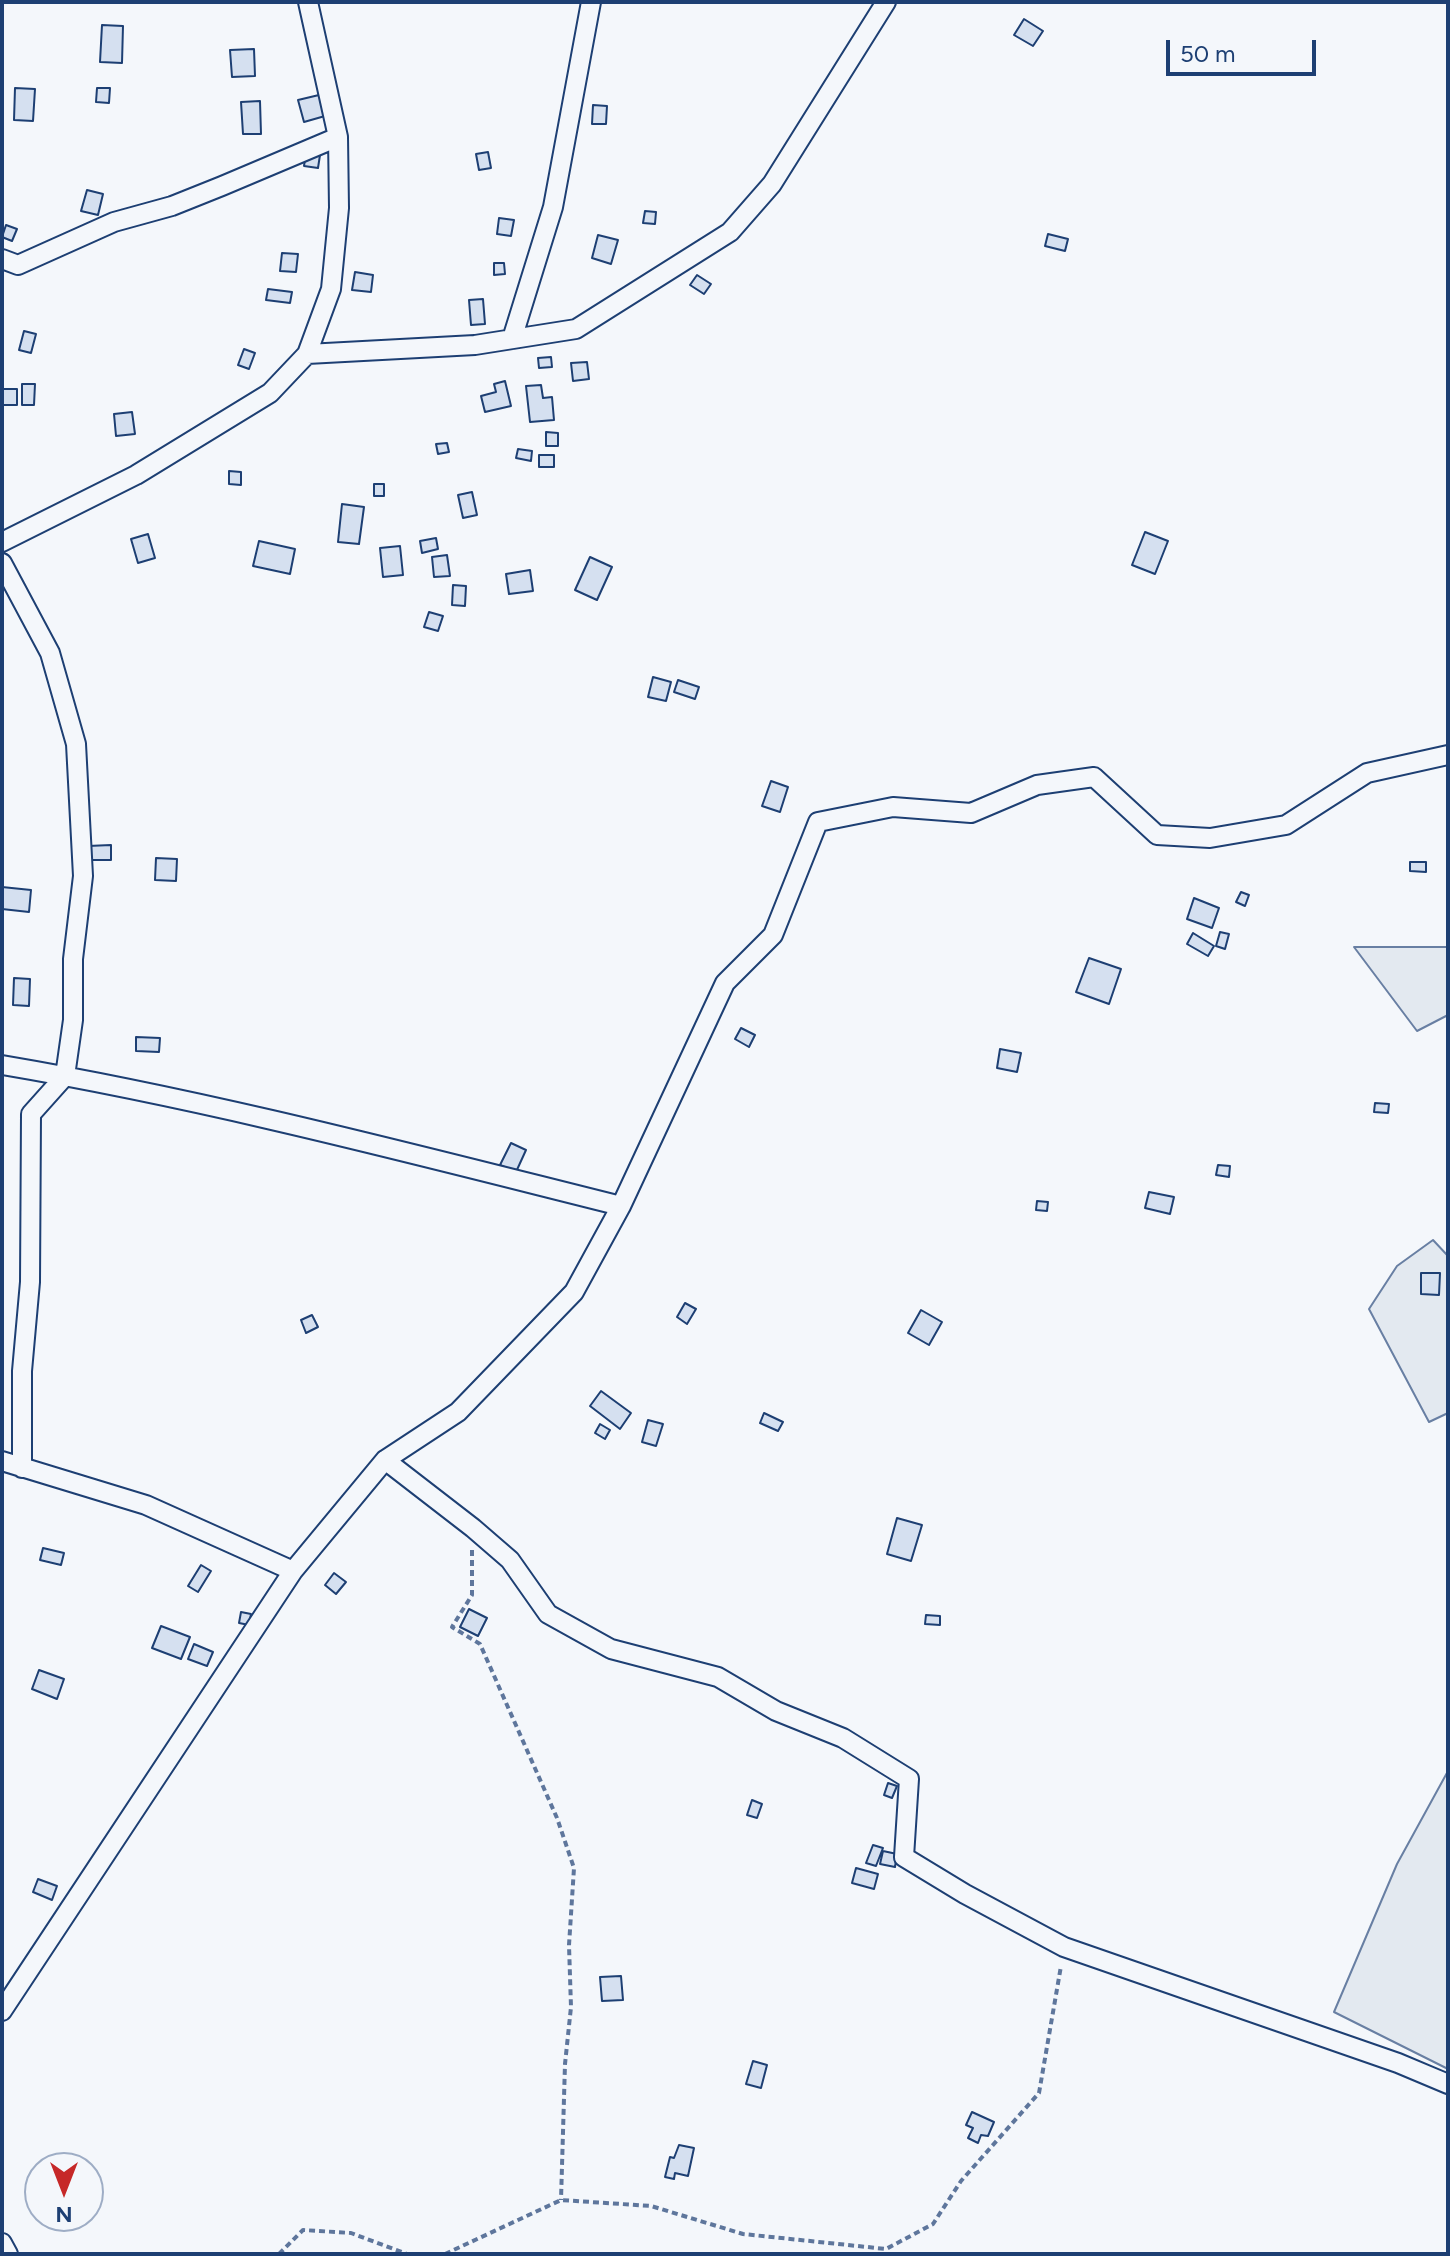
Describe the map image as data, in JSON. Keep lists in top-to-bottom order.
{
  "scale_bar": "50 m",
  "north": "bottom"
}
